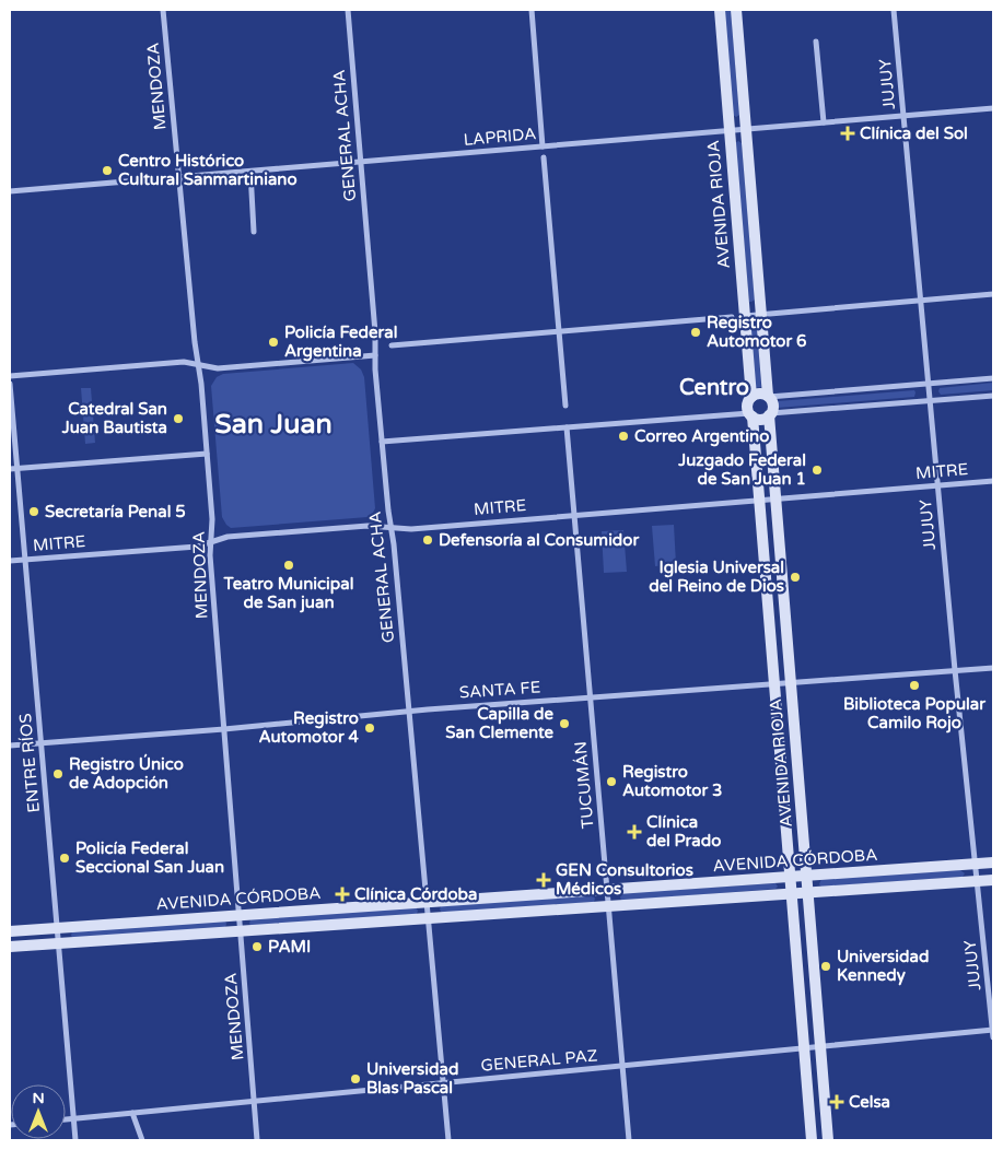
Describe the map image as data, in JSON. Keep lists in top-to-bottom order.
{
  "streets": {
    "main road": ["AVENIDA RIOJA", "AVENIDA CÓRDOBA"],
    "street": [
      "JUJUY",
      "MENDOZA",
      "GENERAL ACHA",
      "LAPRIDA",
      "MITRE",
      "SANTA FE",
      "ENTRE RÍOS",
      "TUCUMÁN",
      "GENERAL PAZ"
    ]
  },
  "crossings": [
    ["JUJUY", "LAPRIDA"],
    ["JUJUY", "MITRE"],
    ["JUJUY", "SANTA FE"],
    ["JUJUY", "AVENIDA CÓRDOBA"],
    ["JUJUY", "GENERAL PAZ"],
    ["MENDOZA", "LAPRIDA"],
    ["MENDOZA", "MITRE"],
    ["MENDOZA", "SANTA FE"],
    ["MENDOZA", "AVENIDA CÓRDOBA"],
    ["MENDOZA", "GENERAL PAZ"],
    ["GENERAL ACHA", "LAPRIDA"],
    ["GENERAL ACHA", "MITRE"],
    ["GENERAL ACHA", "SANTA FE"],
    ["GENERAL ACHA", "AVENIDA CÓRDOBA"],
    ["GENERAL ACHA", "GENERAL PAZ"],
    ["LAPRIDA", "AVENIDA RIOJA"],
    ["AVENIDA RIOJA", "MITRE"],
    ["AVENIDA RIOJA", "SANTA FE"],
    ["AVENIDA RIOJA", "AVENIDA CÓRDOBA"],
    ["AVENIDA RIOJA", "GENERAL PAZ"],
    ["MITRE", "ENTRE RÍOS"],
    ["MITRE", "TUCUMÁN"],
    ["SANTA FE", "ENTRE RÍOS"],
    ["SANTA FE", "TUCUMÁN"],
    ["ENTRE RÍOS", "AVENIDA CÓRDOBA"],
    ["ENTRE RÍOS", "GENERAL PAZ"],
    ["TUCUMÁN", "AVENIDA CÓRDOBA"],
    ["TUCUMÁN", "GENERAL PAZ"]
  ],
  "districts": ["Centro", "San Juan"],
  "places": {
    "health": [
      "Clínica del Sol",
      "Clínica del Prado",
      "GEN Consultorios Médicos",
      "Clínica Córdoba",
      "Celsa"
    ],
    "other": [
      "Centro Histórico Cultural Sanmartiniano",
      "Registro Automotor 6",
      "Policía Federal Argentina",
      "Catedral San Juan Bautista",
      "Correo Argentino",
      "Juzgado Federal de San Juan 1",
      "Secretaría Penal 5",
      "Defensoría al Consumidor",
      "Teatro Municipal de San juan",
      "Iglesia Universal del Reino de Dios",
      "Biblioteca Popular Camilo Rojo",
      "Capilla de San Clemente",
      "Registro Automotor 4",
      "Registro Único de Adopción",
      "Registro Automotor 3",
      "Policía Federal Seccional San Juan",
      "PAMI",
      "Universidad Kennedy",
      "Universidad Blas Pascal"
    ]
  },
  "north": "top"
}
